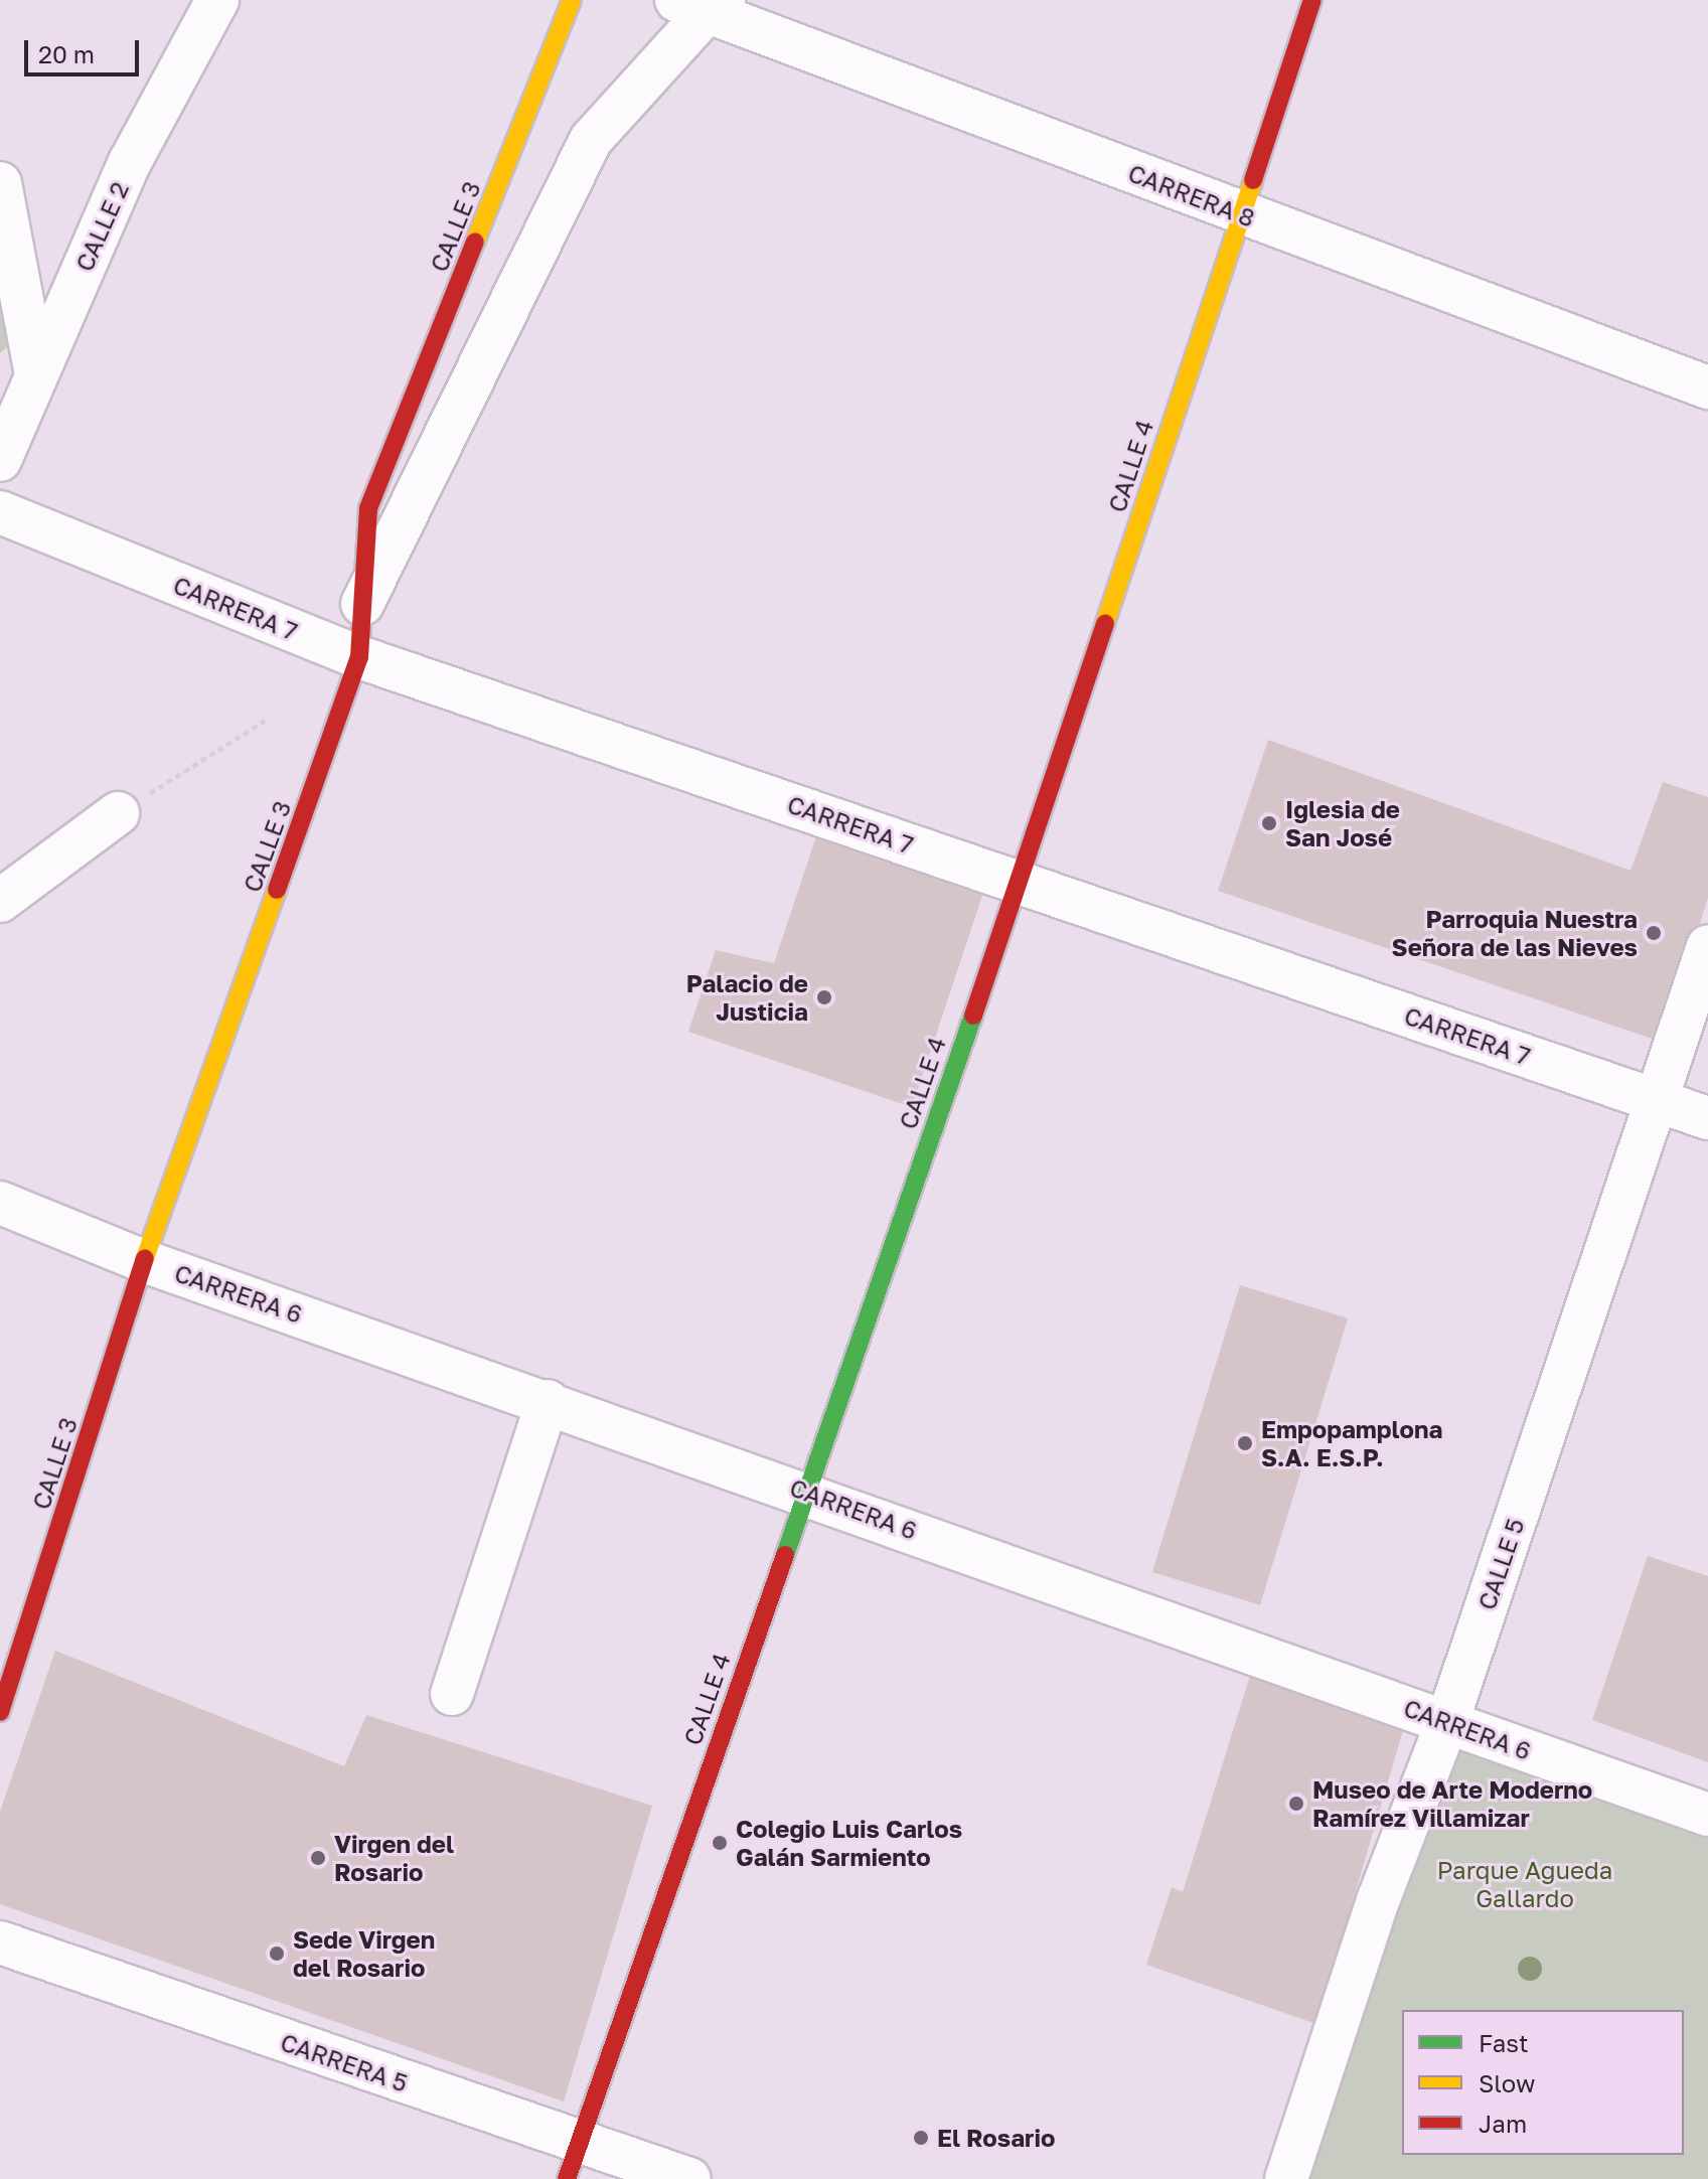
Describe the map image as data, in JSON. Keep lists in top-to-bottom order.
{
  "streets": {
    "main road": ["CALLE 3", "CALLE 4"],
    "street": [
      "CARRERA 8",
      "CALLE 2",
      "CARRERA 7",
      "CARRERA 6",
      "CALLE 5",
      "CARRERA 5"
    ]
  },
  "crossings": [
    ["CARRERA 8", "CALLE 4"],
    ["CALLE 3", "CARRERA 7"],
    ["CALLE 3", "CARRERA 6"],
    ["CALLE 4", "CARRERA 7"],
    ["CALLE 4", "CARRERA 6"],
    ["CALLE 4", "CARRERA 5"],
    ["CARRERA 7", "CALLE 5"],
    ["CARRERA 6", "CALLE 5"]
  ],
  "parks": ["Parque Agueda Gallardo"],
  "places": [
    "Iglesia de San José",
    "Parroquia Nuestra Señora de las Nieves",
    "Palacio de Justicia",
    "Empopamplona S.A. E.S.P.",
    "Museo de Arte Moderno Ramírez Villamizar",
    "Colegio Luis Carlos Galán Sarmiento",
    "Virgen del Rosario",
    "Sede Virgen del Rosario",
    "El Rosario"
  ],
  "legend": ["Fast", "Slow", "Jam"],
  "scale_bar": "20 m"
}
